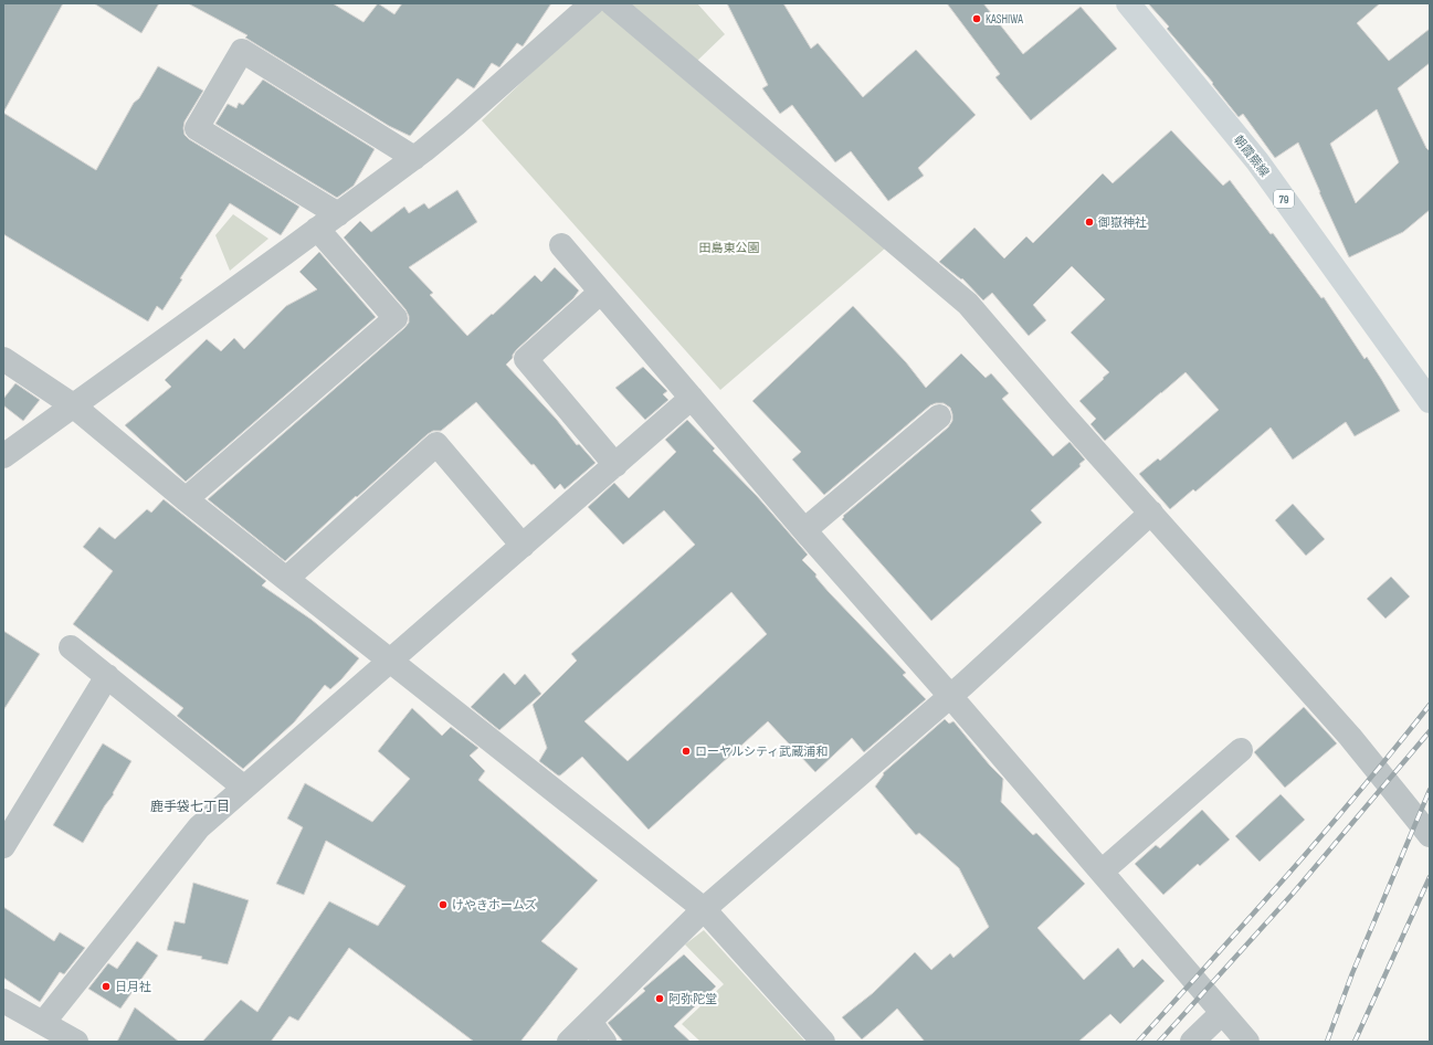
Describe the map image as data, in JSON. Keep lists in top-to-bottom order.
{
  "streets": {
    "main road": ["朝霞蕨線", "79"]
  },
  "districts": ["鹿手袋七丁目"],
  "parks": ["田島東公園"],
  "places": [
    "KASHIWA",
    "御嶽神社",
    "ローヤルシティ武蔵浦和",
    "けやきホームズ",
    "日月社",
    "阿弥陀堂"
  ]
}
